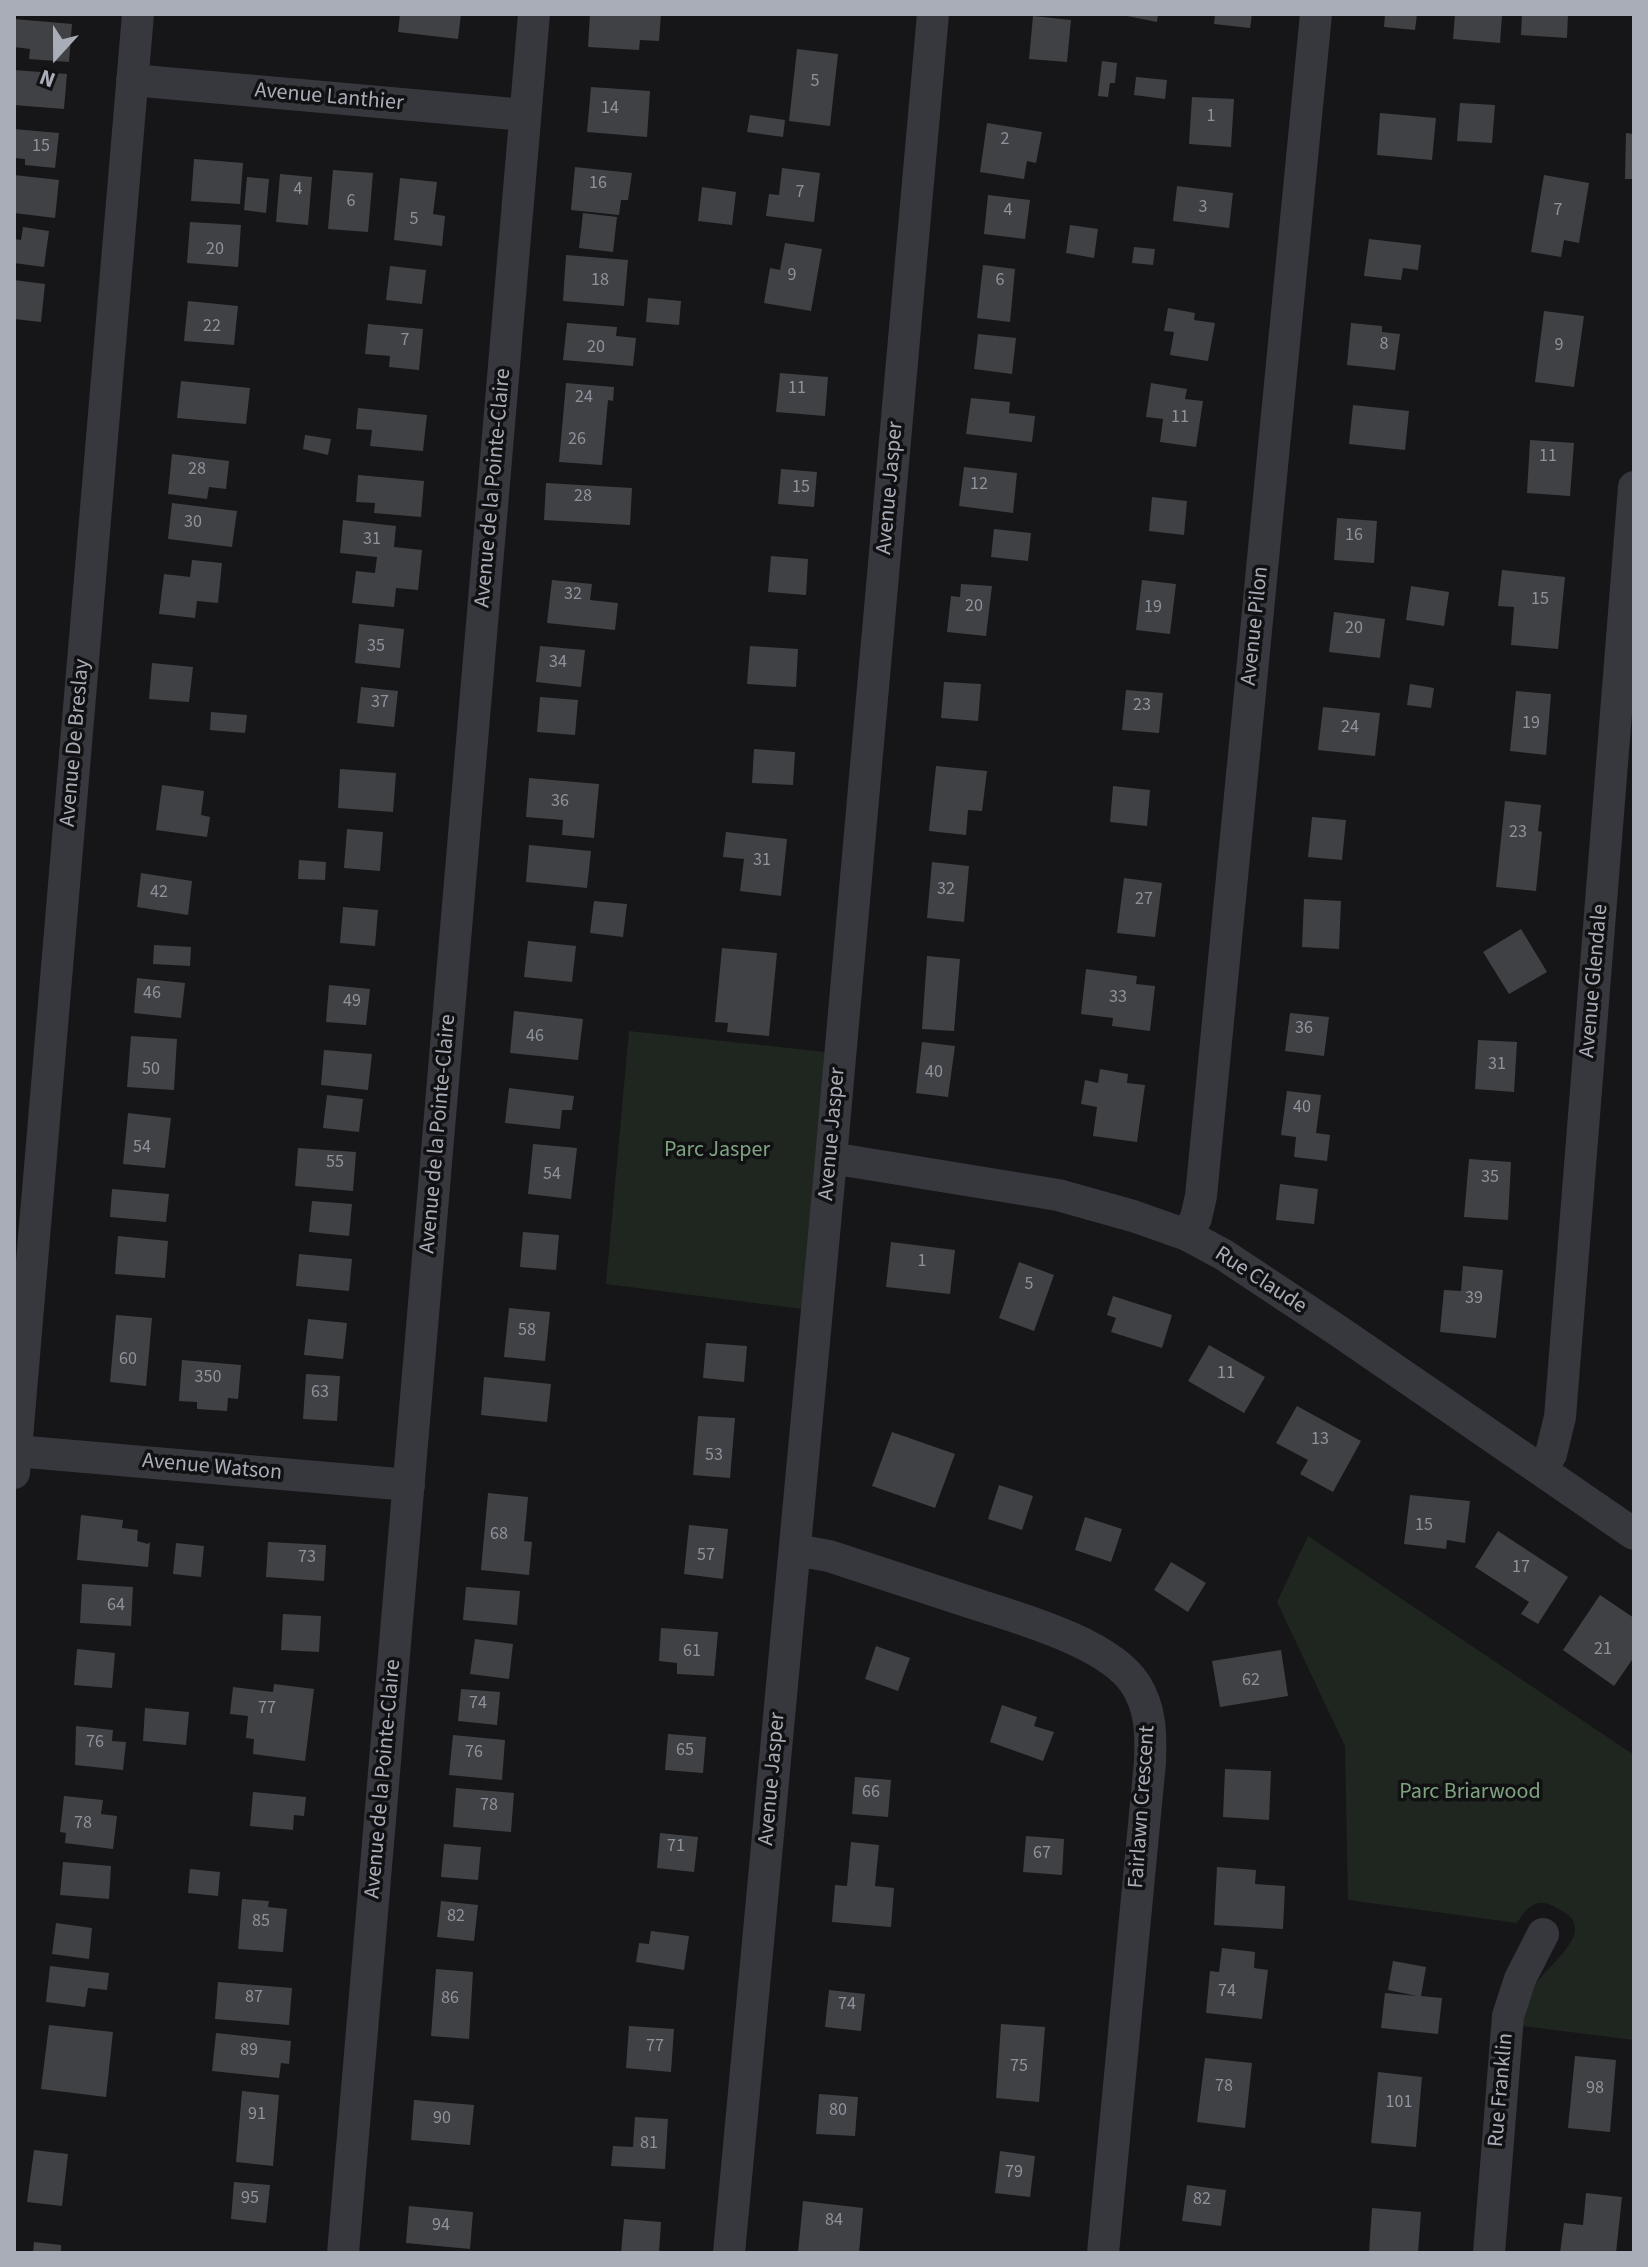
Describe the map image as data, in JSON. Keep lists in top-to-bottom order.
{
  "streets": {
    "street": [
      "Avenue Lanthier",
      "Avenue de la Pointe-Claire",
      "Avenue Jasper",
      "Avenue Pilon",
      "Avenue De Breslay",
      "Avenue Glendale",
      "Rue Claude",
      "Avenue Watson",
      "Fairlawn Crescent",
      "Rue Franklin"
    ]
  },
  "crossings": [
    ["Avenue Lanthier", "Avenue de la Pointe-Claire"],
    ["Avenue Lanthier", "Avenue De Breslay"],
    ["Avenue de la Pointe-Claire", "Avenue Watson"],
    ["Avenue Jasper", "Rue Claude"],
    ["Avenue Jasper", "Fairlawn Crescent"],
    ["Avenue Pilon", "Rue Claude"],
    ["Avenue De Breslay", "Avenue Watson"],
    ["Avenue Glendale", "Rue Claude"]
  ],
  "parks": ["Parc Jasper", "Parc Briarwood"],
  "house_numbers": [
    "5",
    "14",
    "1",
    "2",
    "15",
    "16",
    "4",
    "7",
    "6",
    "3",
    "4",
    "7",
    "5",
    "20",
    "9",
    "18",
    "6",
    "22",
    "7",
    "8",
    "9",
    "20",
    "11",
    "24",
    "11",
    "26",
    "11",
    "28",
    "12",
    "15",
    "28",
    "30",
    "16",
    "31",
    "32",
    "15",
    "20",
    "19",
    "20",
    "35",
    "34",
    "37",
    "23",
    "19",
    "24",
    "36",
    "23",
    "31",
    "32",
    "42",
    "27",
    "46",
    "33",
    "49",
    "36",
    "46",
    "31",
    "50",
    "40",
    "40",
    "54",
    "55",
    "54",
    "35",
    "1",
    "5",
    "39",
    "58",
    "60",
    "11",
    "350",
    "63",
    "13",
    "53",
    "15",
    "68",
    "57",
    "73",
    "17",
    "64",
    "21",
    "61",
    "62",
    "74",
    "77",
    "76",
    "65",
    "76",
    "66",
    "78",
    "78",
    "71",
    "67",
    "82",
    "85",
    "74",
    "87",
    "86",
    "74",
    "77",
    "89",
    "75",
    "78",
    "98",
    "101",
    "80",
    "91",
    "90",
    "81",
    "79",
    "95",
    "82",
    "84",
    "94"
  ],
  "north": "bottom"
}
